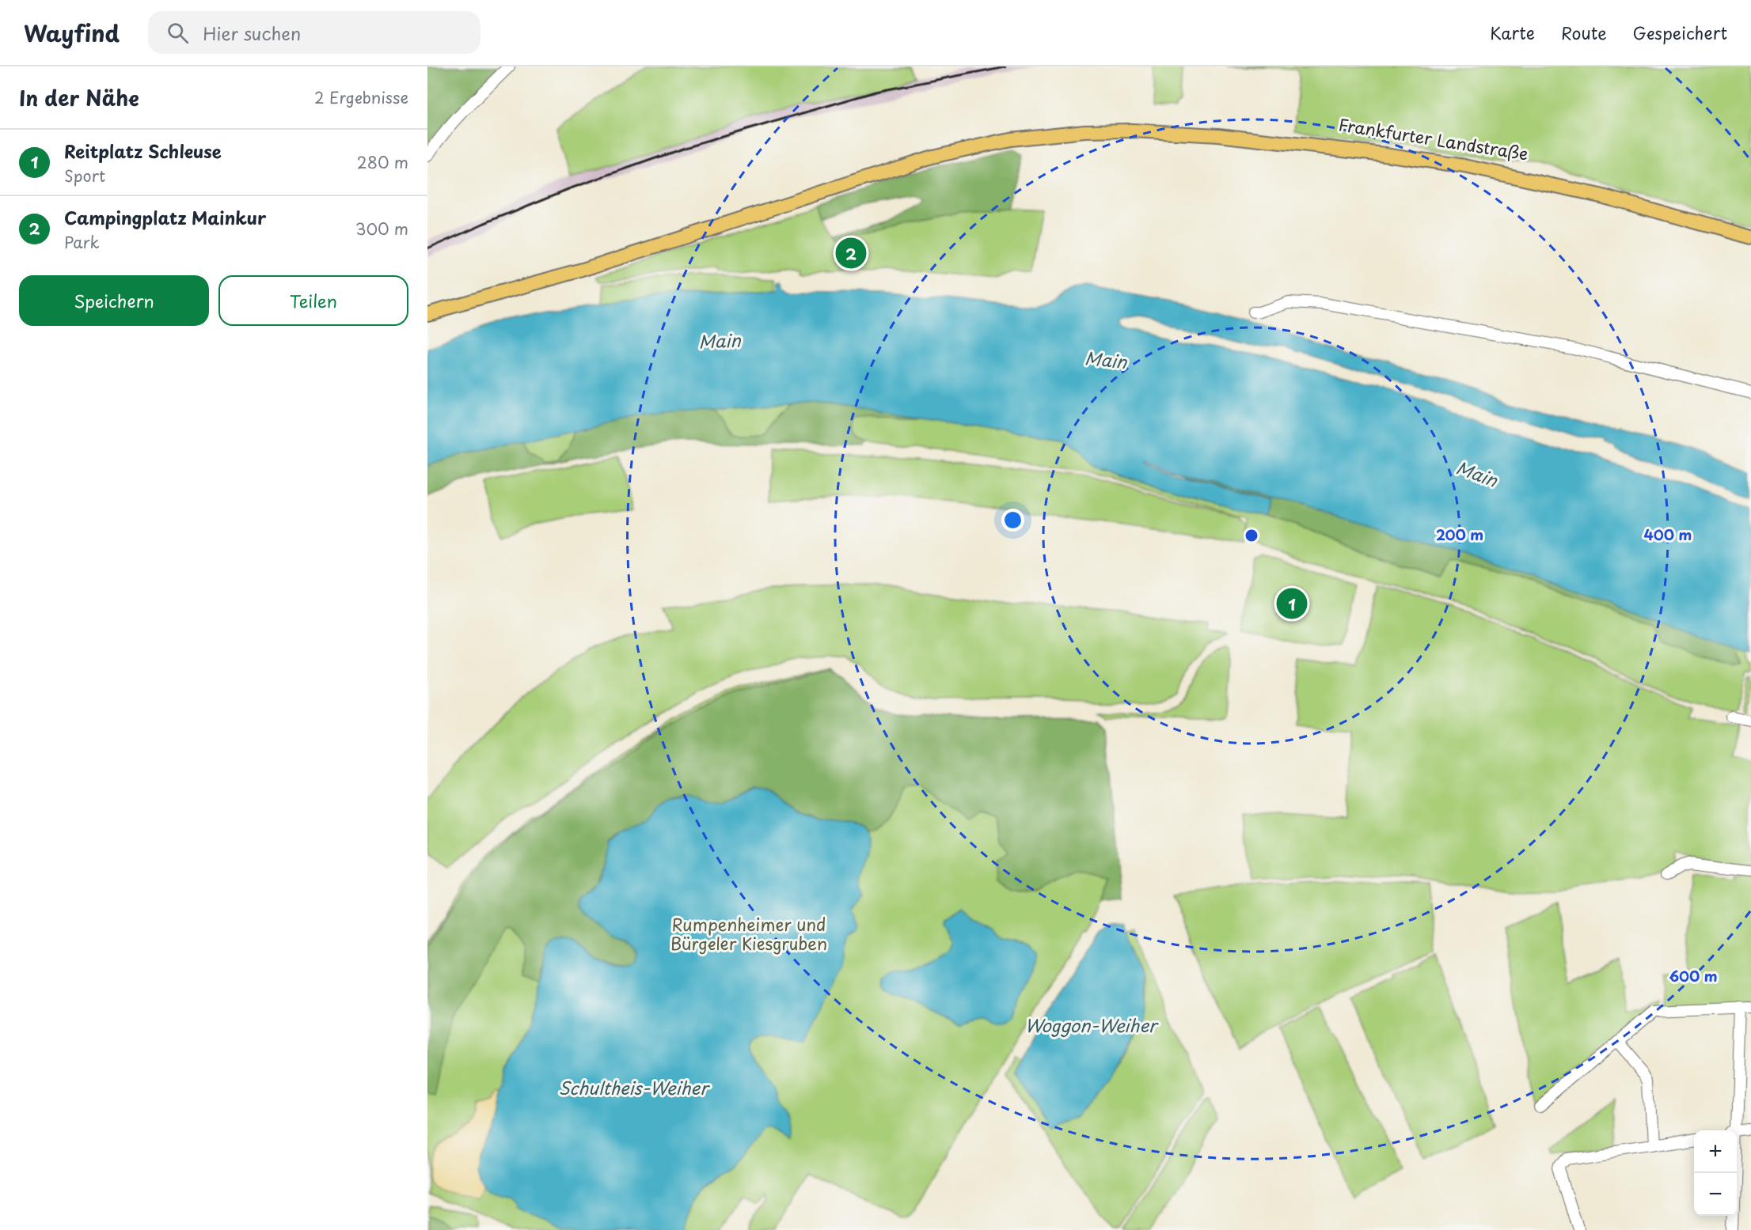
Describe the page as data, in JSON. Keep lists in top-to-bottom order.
{
  "streets": {
    "main road": ["Frankfurter Landstraße"]
  },
  "water": ["Main", "Woggon-Weiher", "Schultheis-Weiher"],
  "parks": ["Rumpenheimer und Bürgeler Kiesgruben"],
  "page": {
    "header": "Wayfind",
    "search": "Hier suchen",
    "nav": ["Karte", "Route", "Gespeichert"],
    "heading": ["In der Nähe", "2 Ergebnisse"],
    "list": [
      {
        "mark": "1",
        "name": "Reitplatz Schleuse",
        "note": "Sport",
        "value": "280 m"
      },
      {
        "mark": "2",
        "name": "Campingplatz Mainkur",
        "note": "Park",
        "value": "300 m"
      }
    ],
    "pins": ["2", "1"],
    "buttons": ["Speichern", "Teilen"],
    "map_buttons": ["+", "−"]
  },
  "rings": ["200 m", "400 m", "600 m"]
}
